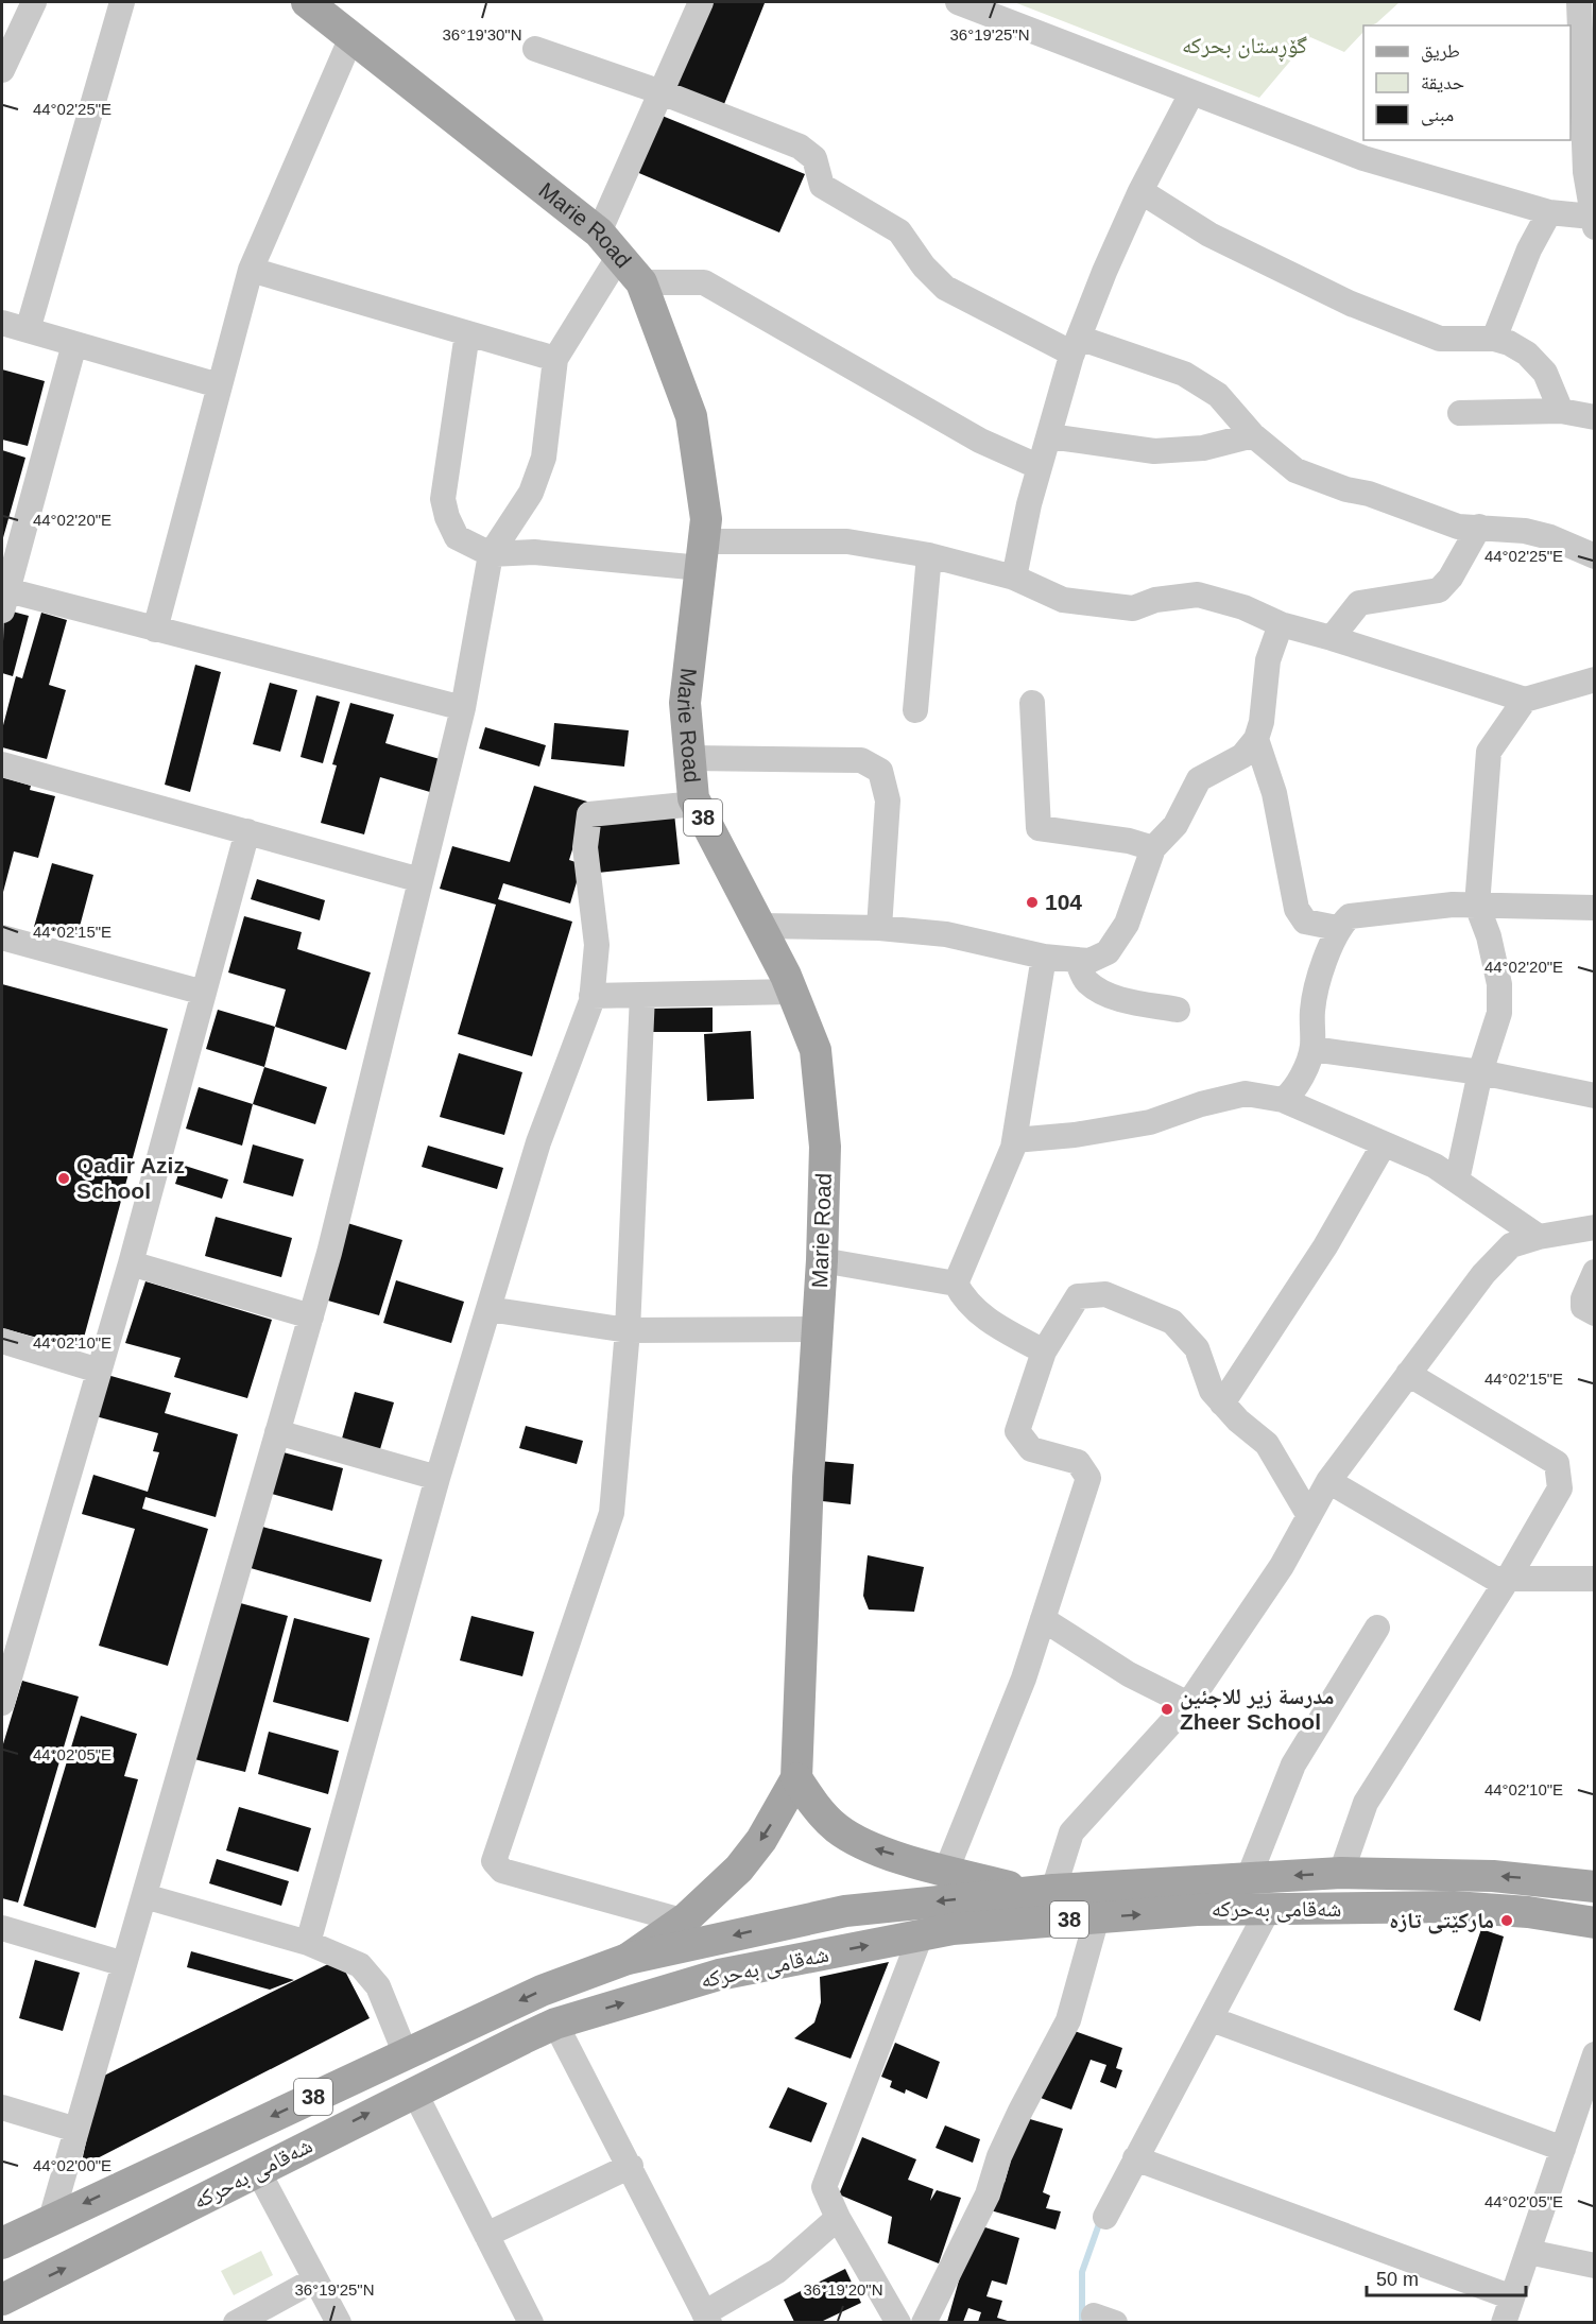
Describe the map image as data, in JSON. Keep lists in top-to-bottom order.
{
  "streets": {
    "main road": ["Marie Road", "38", "شەقامی بەحرکە"]
  },
  "crossings": [
    ["Marie Road", "38"],
    ["38", "شەقامی بەحرکە"]
  ],
  "parks": ["گۆڕستان بحركه‌"],
  "places": [
    "104",
    "Qadir Aziz School",
    "مدرسة زير للاجئين Zheer School",
    "مارکێتی تازە"
  ],
  "legend": ["طريق", "حديقة", "مبنى"],
  "scale_bar": "50 m",
  "coordinates": [
    "36°19'30\"N",
    "36°19'25\"N",
    "44°02'25\"E",
    "44°02'20\"E",
    "44°02'15\"E",
    "44°02'10\"E",
    "44°02'05\"E",
    "44°02'00\"E",
    "36°19'20\"N"
  ]
}
